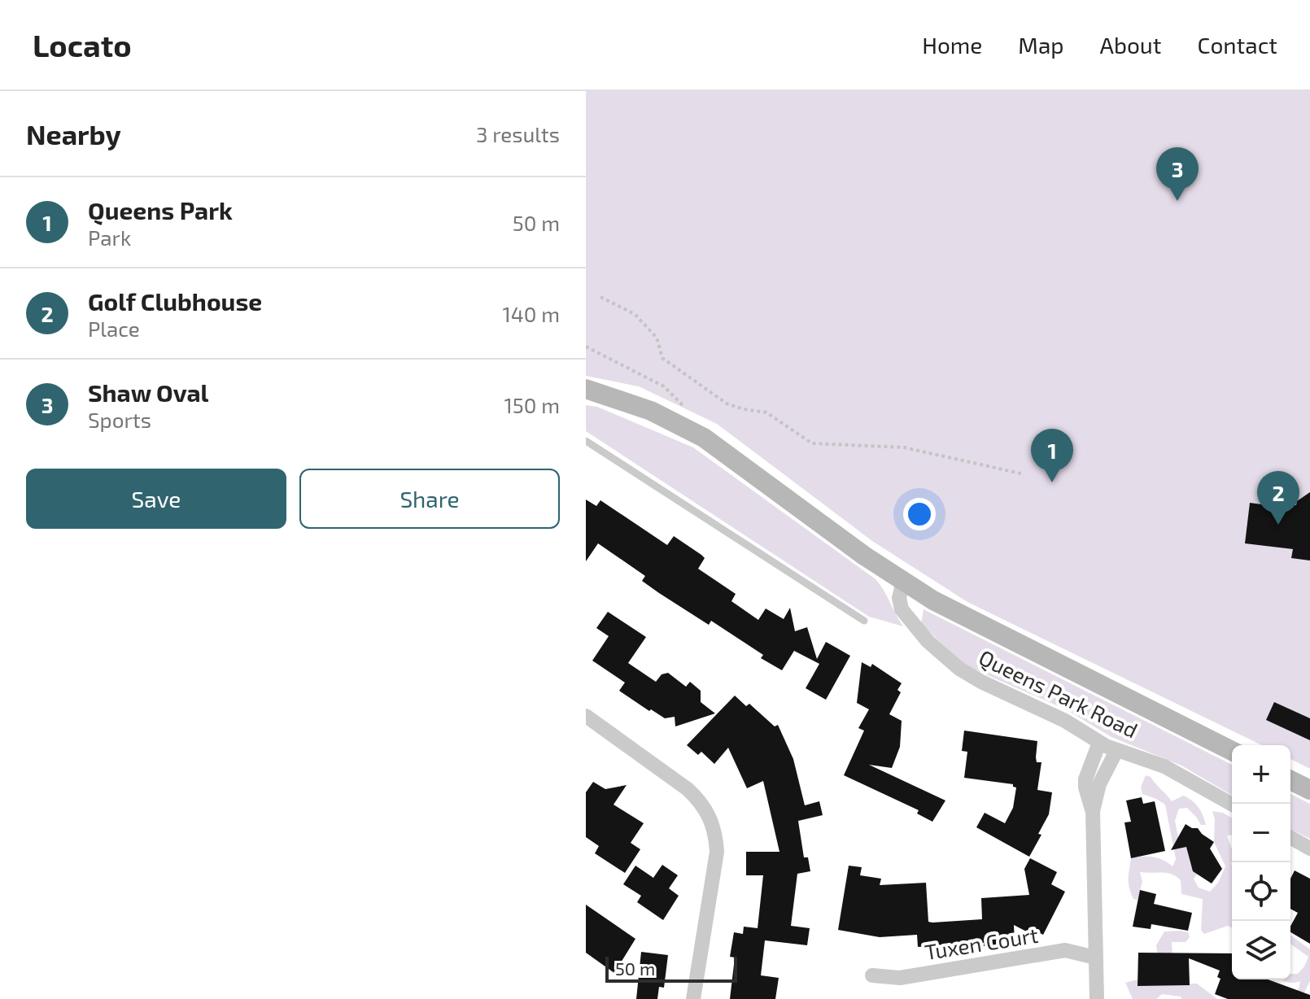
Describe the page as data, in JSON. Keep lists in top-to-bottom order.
{
  "streets": {
    "main road": ["Queens Park Road"],
    "street": ["Tuxen Court"]
  },
  "scale_bar": "50 m",
  "page": {
    "header": "Locato",
    "nav": [
      "Home",
      "Map",
      "About",
      "Contact"
    ],
    "heading": ["Nearby", "3 results"],
    "pins": ["3", "1", "2"],
    "list": [
      {
        "mark": "1",
        "name": "Queens Park",
        "note": "Park",
        "value": "50 m"
      },
      {
        "mark": "2",
        "name": "Golf Clubhouse",
        "note": "Place",
        "value": "140 m"
      },
      {
        "mark": "3",
        "name": "Shaw Oval",
        "note": "Sports",
        "value": "150 m"
      }
    ],
    "buttons": ["Save", "Share"],
    "map_buttons": ["+", "−"],
    "scale": "50 m"
  }
}
